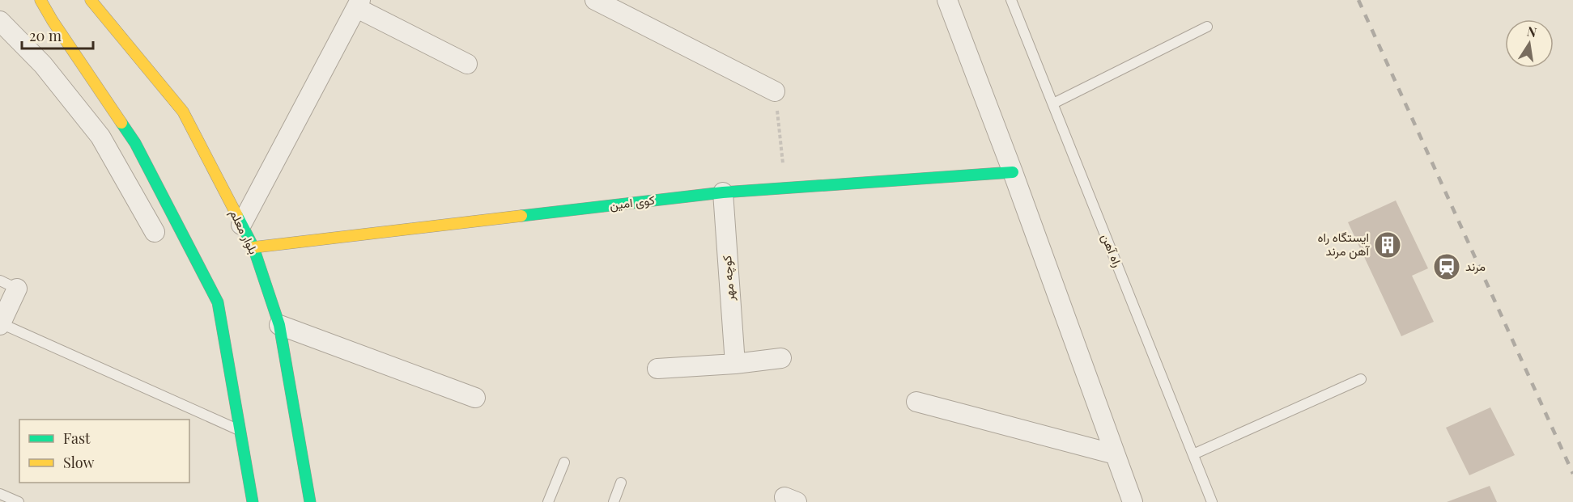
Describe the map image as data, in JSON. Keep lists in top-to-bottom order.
{
  "streets": {
    "main road": ["کوی امین", "بلوار معلم"],
    "street": ["کوچه مهر"],
    "lane": ["راه آهن"]
  },
  "crossings": [
    ["کوی امین", "بلوار معلم"],
    ["کوی امین", "کوچه مهر"]
  ],
  "places": {
    "building": ["ایستگاه راه آهن مرند"],
    "station": ["مرند"]
  },
  "legend": ["Fast", "Slow"],
  "scale_bar": "20 m",
  "north": "top"
}
